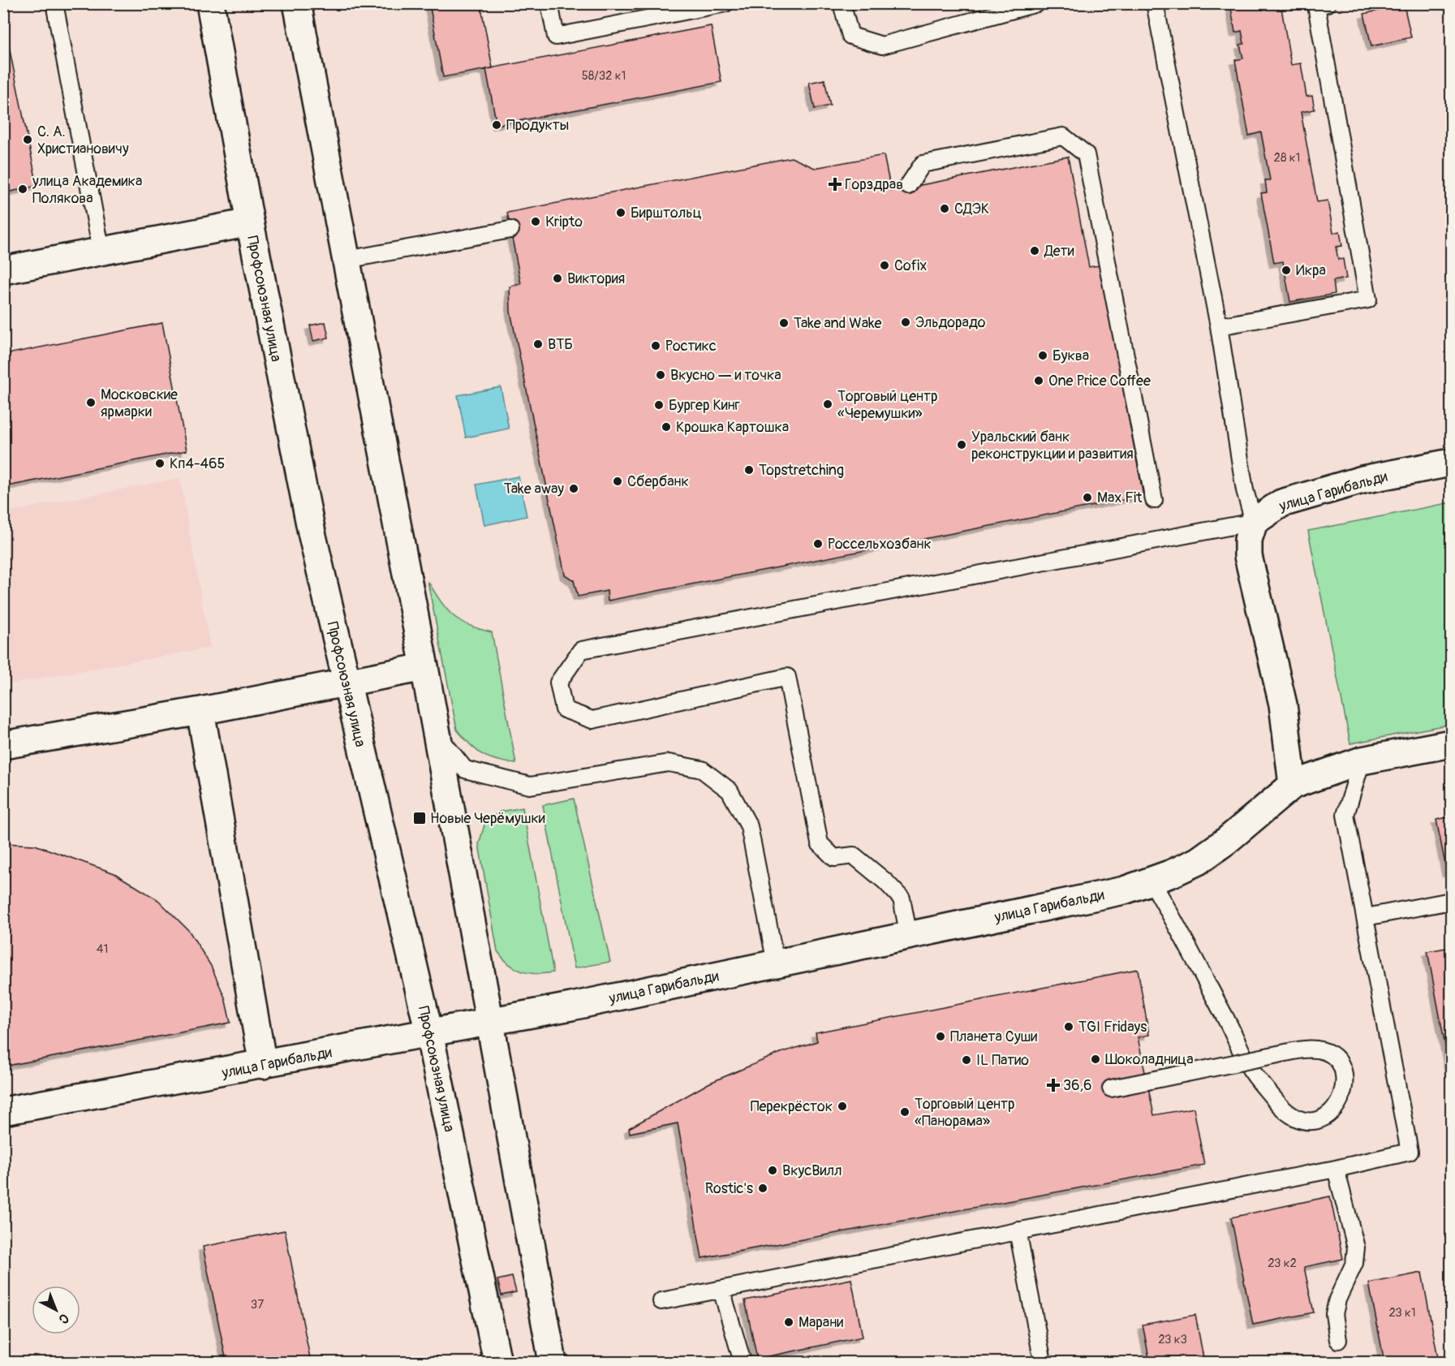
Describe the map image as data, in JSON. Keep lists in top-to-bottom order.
{
  "streets": {
    "street": ["Профсоюзная улица", "улица Гарибальди"]
  },
  "crossings": [
    ["Профсоюзная улица", "улица Гарибальди"]
  ],
  "places": {
    "other": [
      "Продукты",
      "С. А. Христиановичу",
      "улица Академика Полякова",
      "СДЭК",
      "Бирштольц",
      "Kripto",
      "Дети",
      "Cofix",
      "Икра",
      "Виктория",
      "Эльдорадо",
      "Take and Wake",
      "ВТБ",
      "Ростикс",
      "Буква",
      "Вкусно — и точка",
      "One Price Coffee",
      "Московские ярмарки",
      "Торговый центр «Черемушки»",
      "Бургер Кинг",
      "Крошка Картошка",
      "Уральский банк реконструкции и развития",
      "Кп4-465",
      "Topstretching",
      "Сбербанк",
      "Take away",
      "Max Fit",
      "Россельхозбанк",
      "TGI Fridays",
      "Планета Суши",
      "Шоколадница",
      "IL Патио",
      "Перекрёсток",
      "Торговый центр «Панорама»",
      "ВкусВилл",
      "Rostic's",
      "Марани"
    ],
    "health": ["Горздрав", "36,6"],
    "transit": ["Новые Черёмушки"]
  },
  "house_numbers": [
    "58/32 к1",
    "28 к1",
    "41",
    "23 к2",
    "37",
    "23 к1",
    "23 к3"
  ],
  "north": "bottom right"
}
